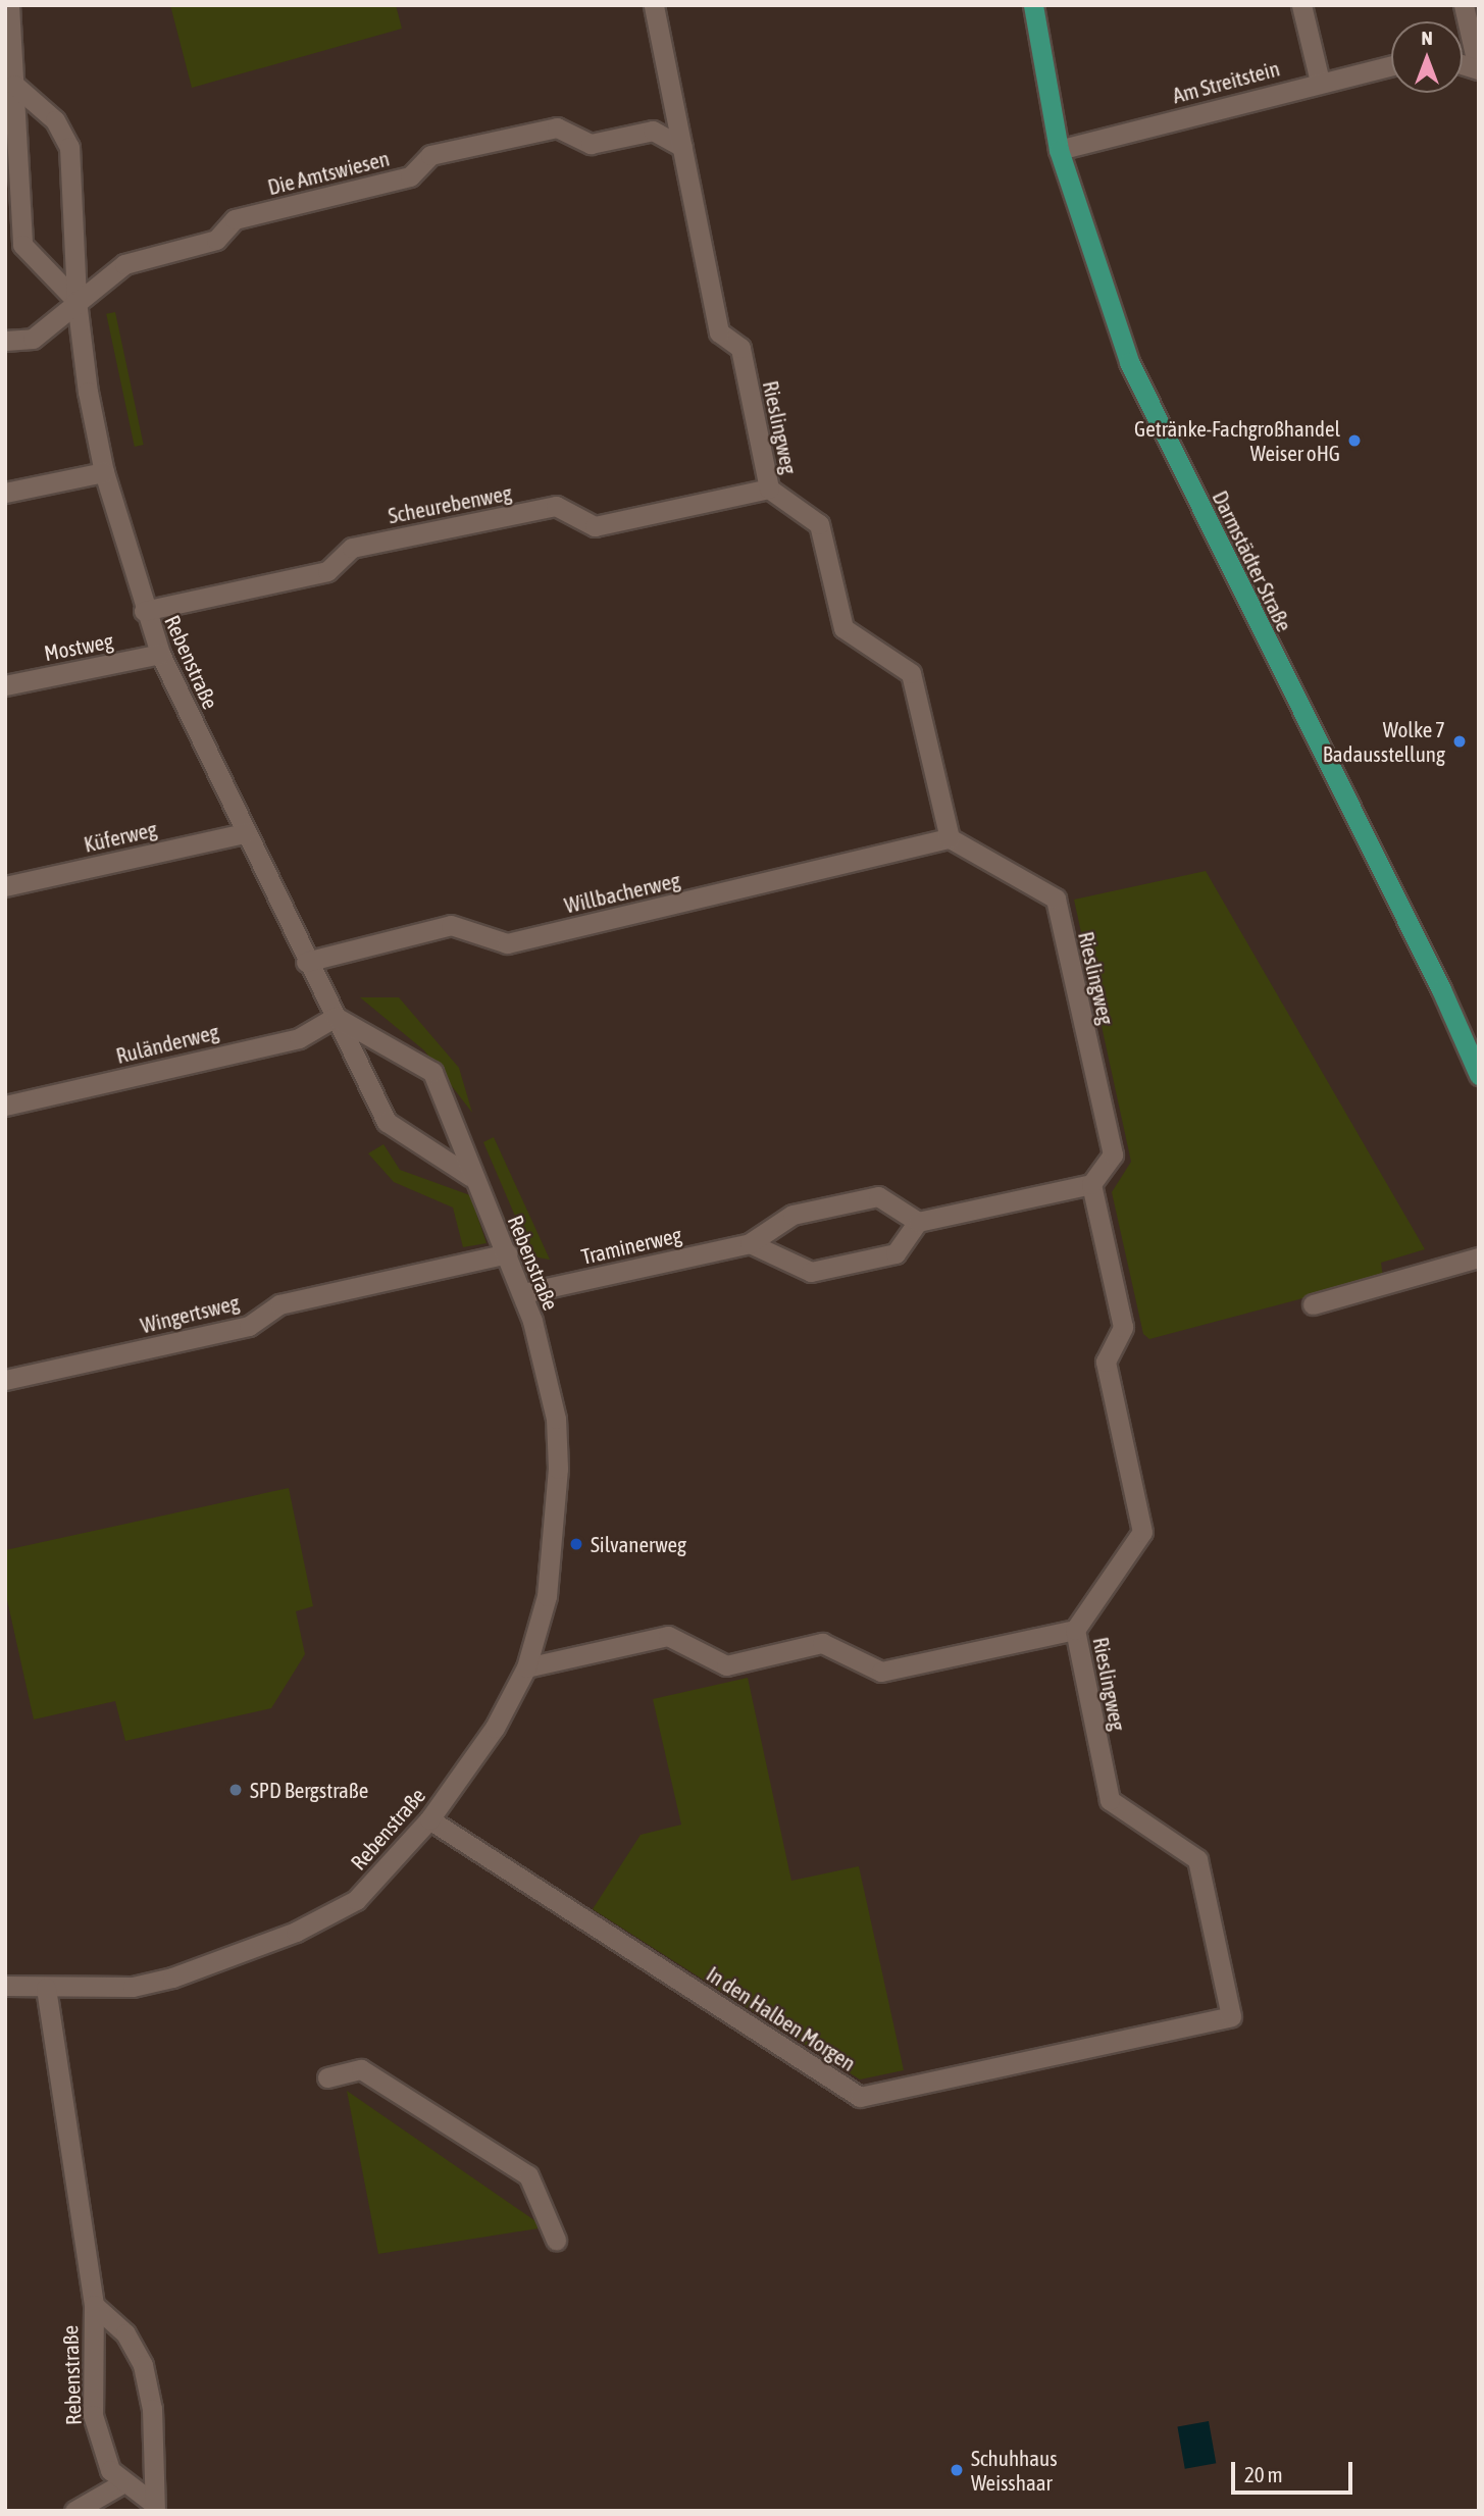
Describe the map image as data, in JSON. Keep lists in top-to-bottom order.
{
  "streets": {
    "main road": ["Darmstädter Straße"],
    "street": [
      "Am Streitstein",
      "Die Amtswiesen",
      "Rieslingweg",
      "Scheurebenweg",
      "Mostweg",
      "Rebenstraße",
      "Küferweg",
      "Willbacherweg",
      "Ruländerweg",
      "Traminerweg",
      "Wingertsweg",
      "In den Halben Morgen"
    ]
  },
  "crossings": [
    ["Am Streitstein", "Darmstädter Straße"],
    ["Die Amtswiesen", "Rieslingweg"],
    ["Die Amtswiesen", "Rebenstraße"],
    ["Rieslingweg", "Scheurebenweg"],
    ["Rieslingweg", "Willbacherweg"],
    ["Rieslingweg", "In den Halben Morgen"],
    ["Scheurebenweg", "Rebenstraße"],
    ["Mostweg", "Rebenstraße"],
    ["Rebenstraße", "Küferweg"],
    ["Rebenstraße", "Willbacherweg"],
    ["Rebenstraße", "Ruländerweg"],
    ["Rebenstraße", "Traminerweg"],
    ["Rebenstraße", "Wingertsweg"],
    ["Rebenstraße", "In den Halben Morgen"]
  ],
  "places": [
    "Getränke-Fachgroßhandel Weiser oHG",
    "Wolke 7 Badausstellung",
    "Silvanerweg",
    "SPD Bergstraße",
    "Schuhhaus Weisshaar"
  ],
  "scale_bar": "20 m",
  "north": "top"
}
